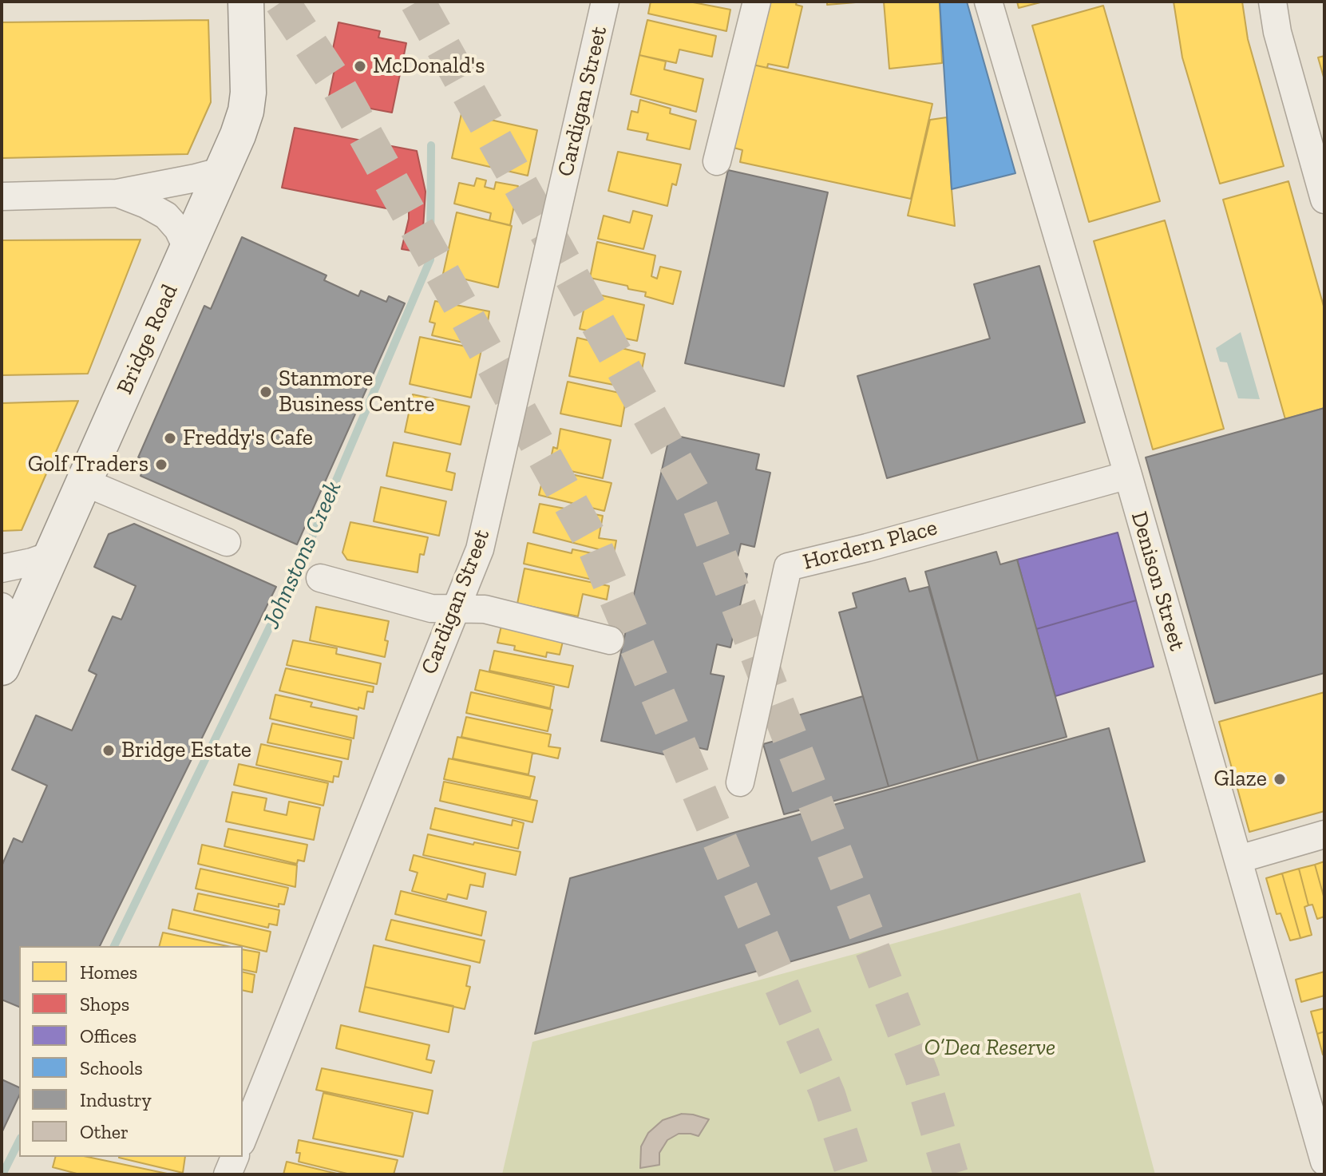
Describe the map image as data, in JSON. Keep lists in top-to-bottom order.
{
  "streets": {
    "main road": ["Bridge Road"],
    "street": ["Cardigan Street", "Hordern Place", "Denison Street"]
  },
  "crossings": [
    ["Hordern Place", "Denison Street"]
  ],
  "water": ["Johnstons Creek"],
  "parks": ["O’Dea Reserve"],
  "places": [
    "McDonald's",
    "Stanmore Business Centre",
    "Freddy's Cafe",
    "Golf Traders",
    "Bridge Estate",
    "Glaze"
  ],
  "legend": [
    "Homes",
    "Shops",
    "Offices",
    "Schools",
    "Industry",
    "Other"
  ]
}
